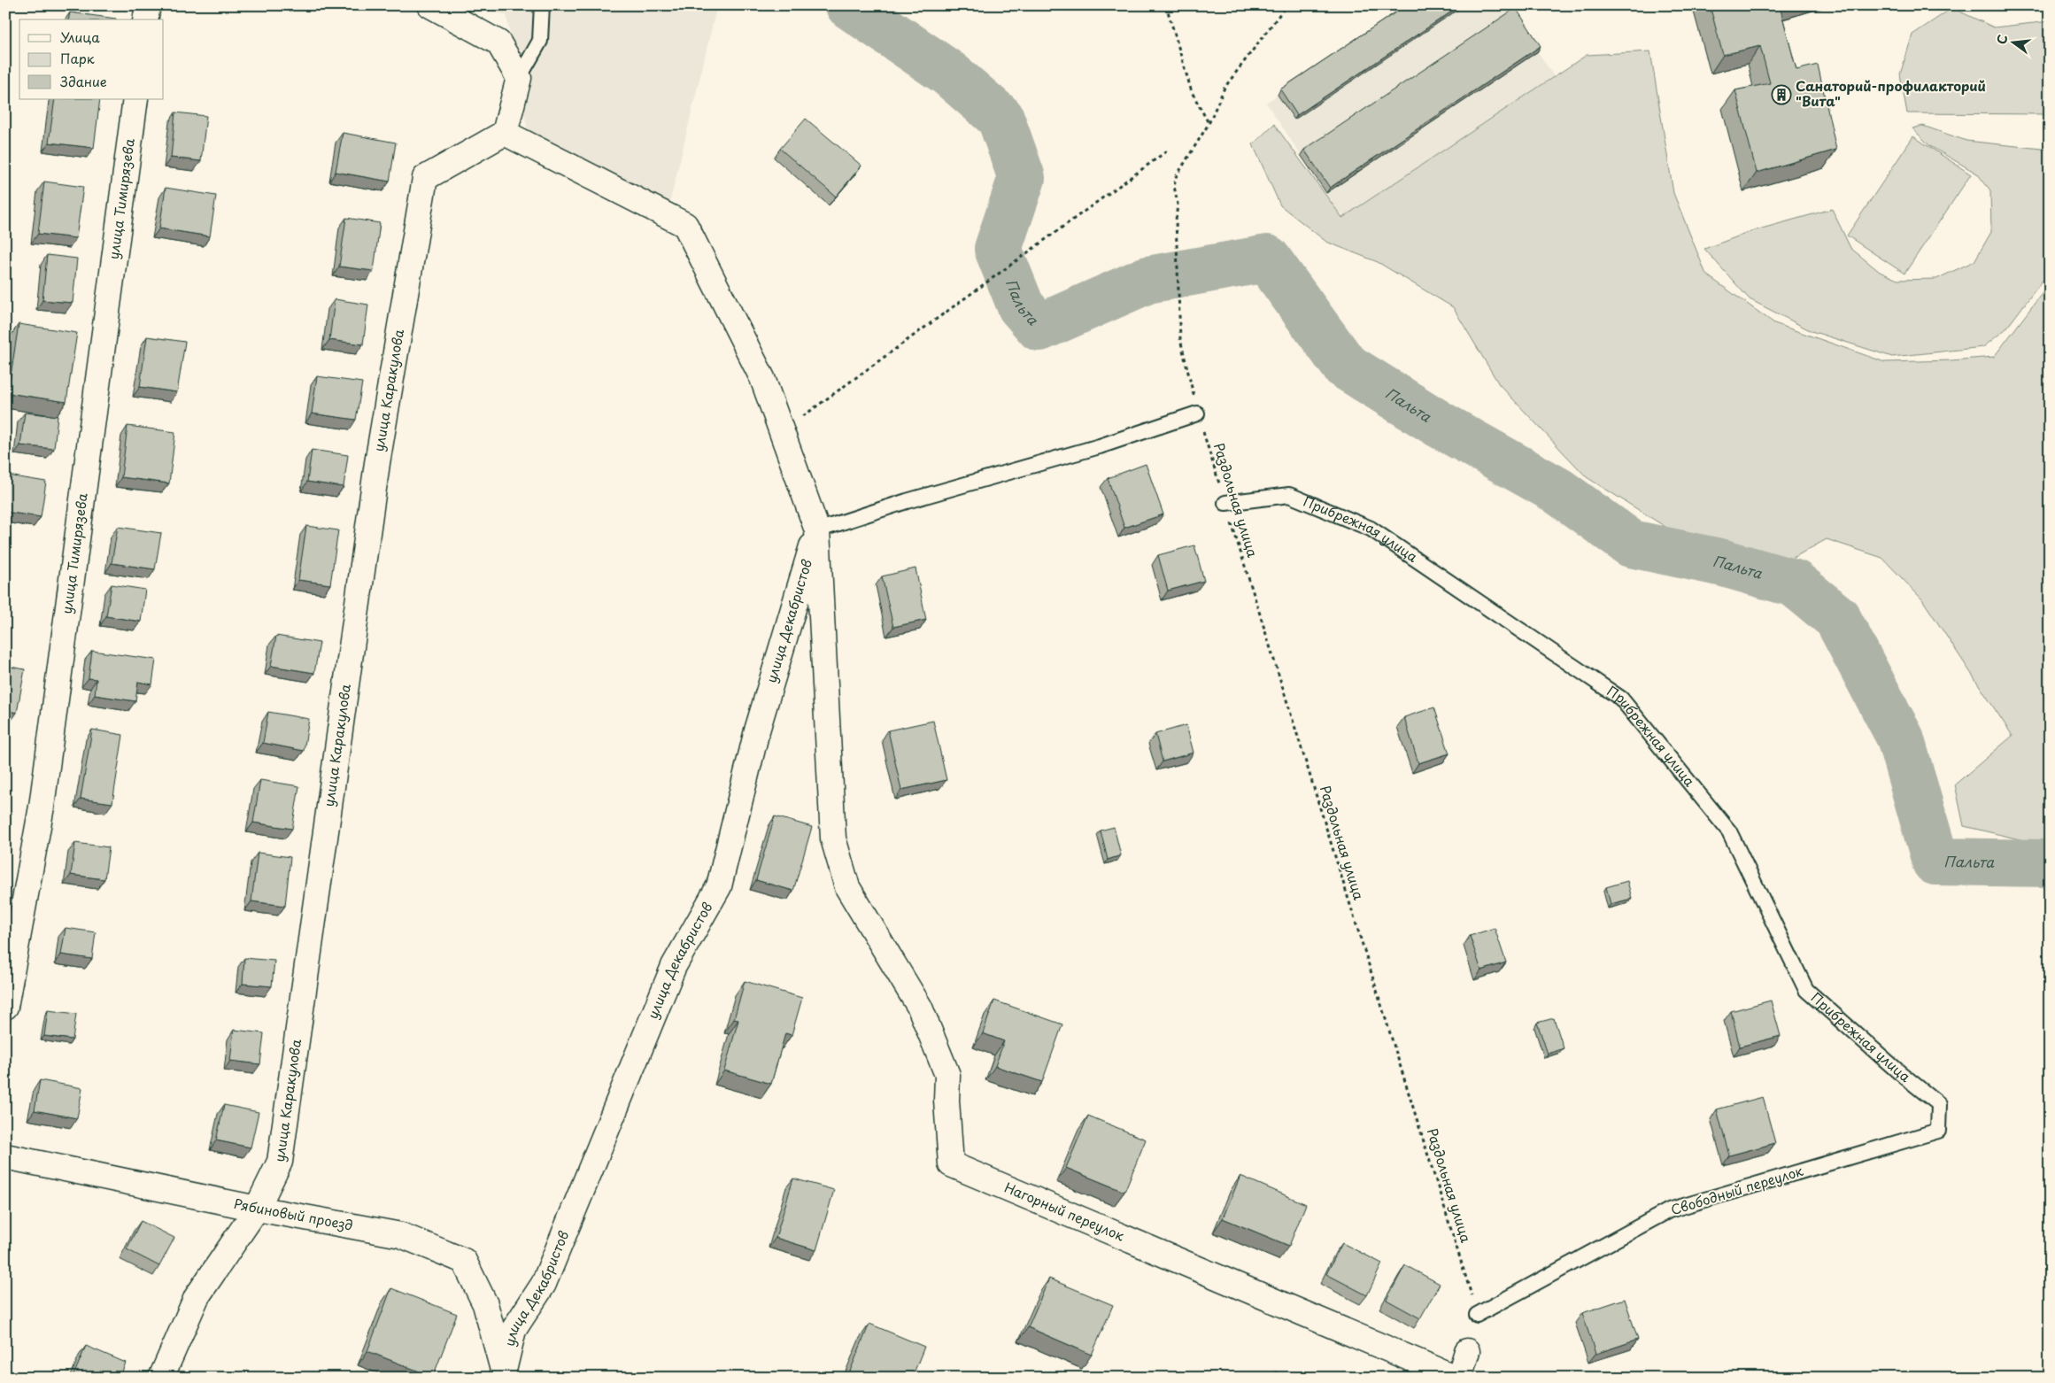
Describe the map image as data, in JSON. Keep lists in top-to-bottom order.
{
  "streets": {
    "street": [
      "улица Тимирязева",
      "улица Каракулова",
      "улица Декабристов",
      "Нагорный переулок",
      "Рябиновый проезд"
    ],
    "lane": ["Прибрежная улица", "Свободный переулок"],
    "path": ["Раздольная улица"]
  },
  "crossings": [
    ["улица Каракулова", "Рябиновый проезд"],
    ["Раздольная улица", "Прибрежная улица"],
    ["Раздольная улица", "Свободный переулок"],
    ["Прибрежная улица", "Свободный переулок"],
    ["улица Декабристов", "Нагорный переулок"],
    ["улица Декабристов", "Рябиновый проезд"]
  ],
  "water": ["Пальта"],
  "places": {
    "building": ["Санаторий-профилакторий \"Вита\""]
  },
  "legend": ["Улица", "Парк", "Здание"],
  "north": "left"
}
